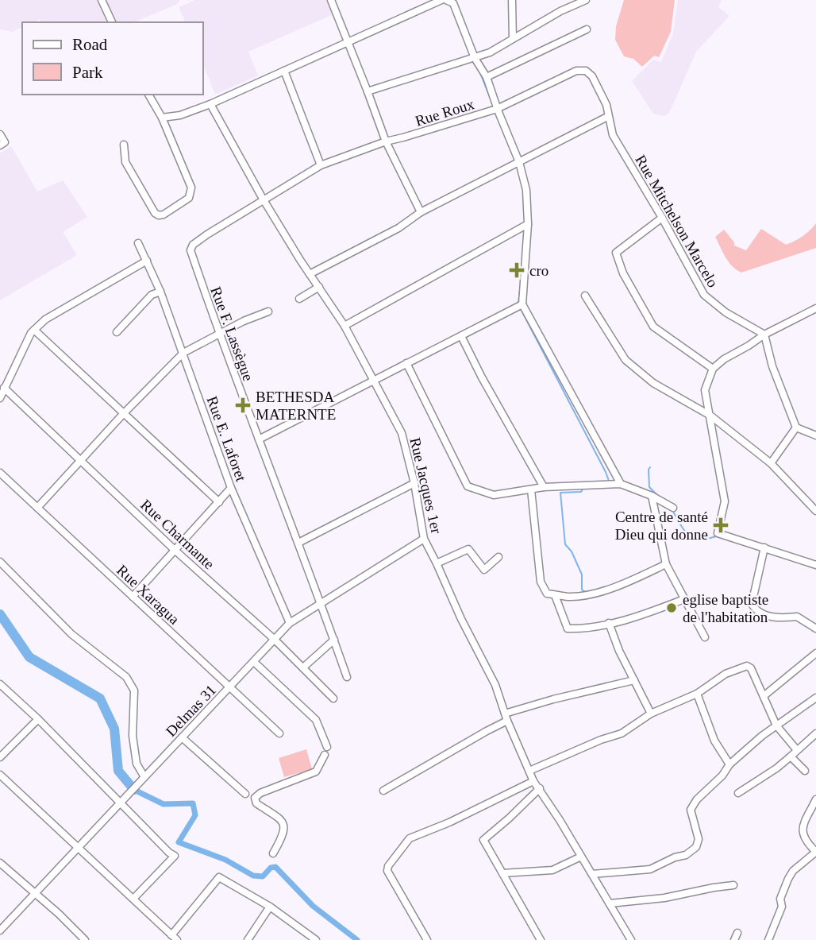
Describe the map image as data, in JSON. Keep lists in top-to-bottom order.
{
  "streets": {
    "street": [
      "Rue Roux",
      "Rue Mitchelson Marcelo",
      "Rue F. Lassègue",
      "Rue E. Laforet",
      "Rue Jacques 1er",
      "Rue Charmante",
      "Rue Xaragua",
      "Delmas 31"
    ]
  },
  "crossings": [
    ["Rue Roux", "Rue Mitchelson Marcelo"],
    ["Rue Roux", "Rue F. Lassègue"],
    ["Rue Roux", "Rue Jacques 1er"],
    ["Rue F. Lassègue", "Rue Jacques 1er"],
    ["Rue F. Lassègue", "Delmas 31"],
    ["Rue E. Laforet", "Delmas 31"],
    ["Rue Jacques 1er", "Delmas 31"],
    ["Rue Charmante", "Delmas 31"],
    ["Rue Xaragua", "Delmas 31"]
  ],
  "places": {
    "health": ["cro", "BETHESDA MATERNTE", "Centre de santé Dieu qui donne"],
    "other": ["eglise baptiste de l'habitation"]
  },
  "legend": ["Road", "Park"]
}
